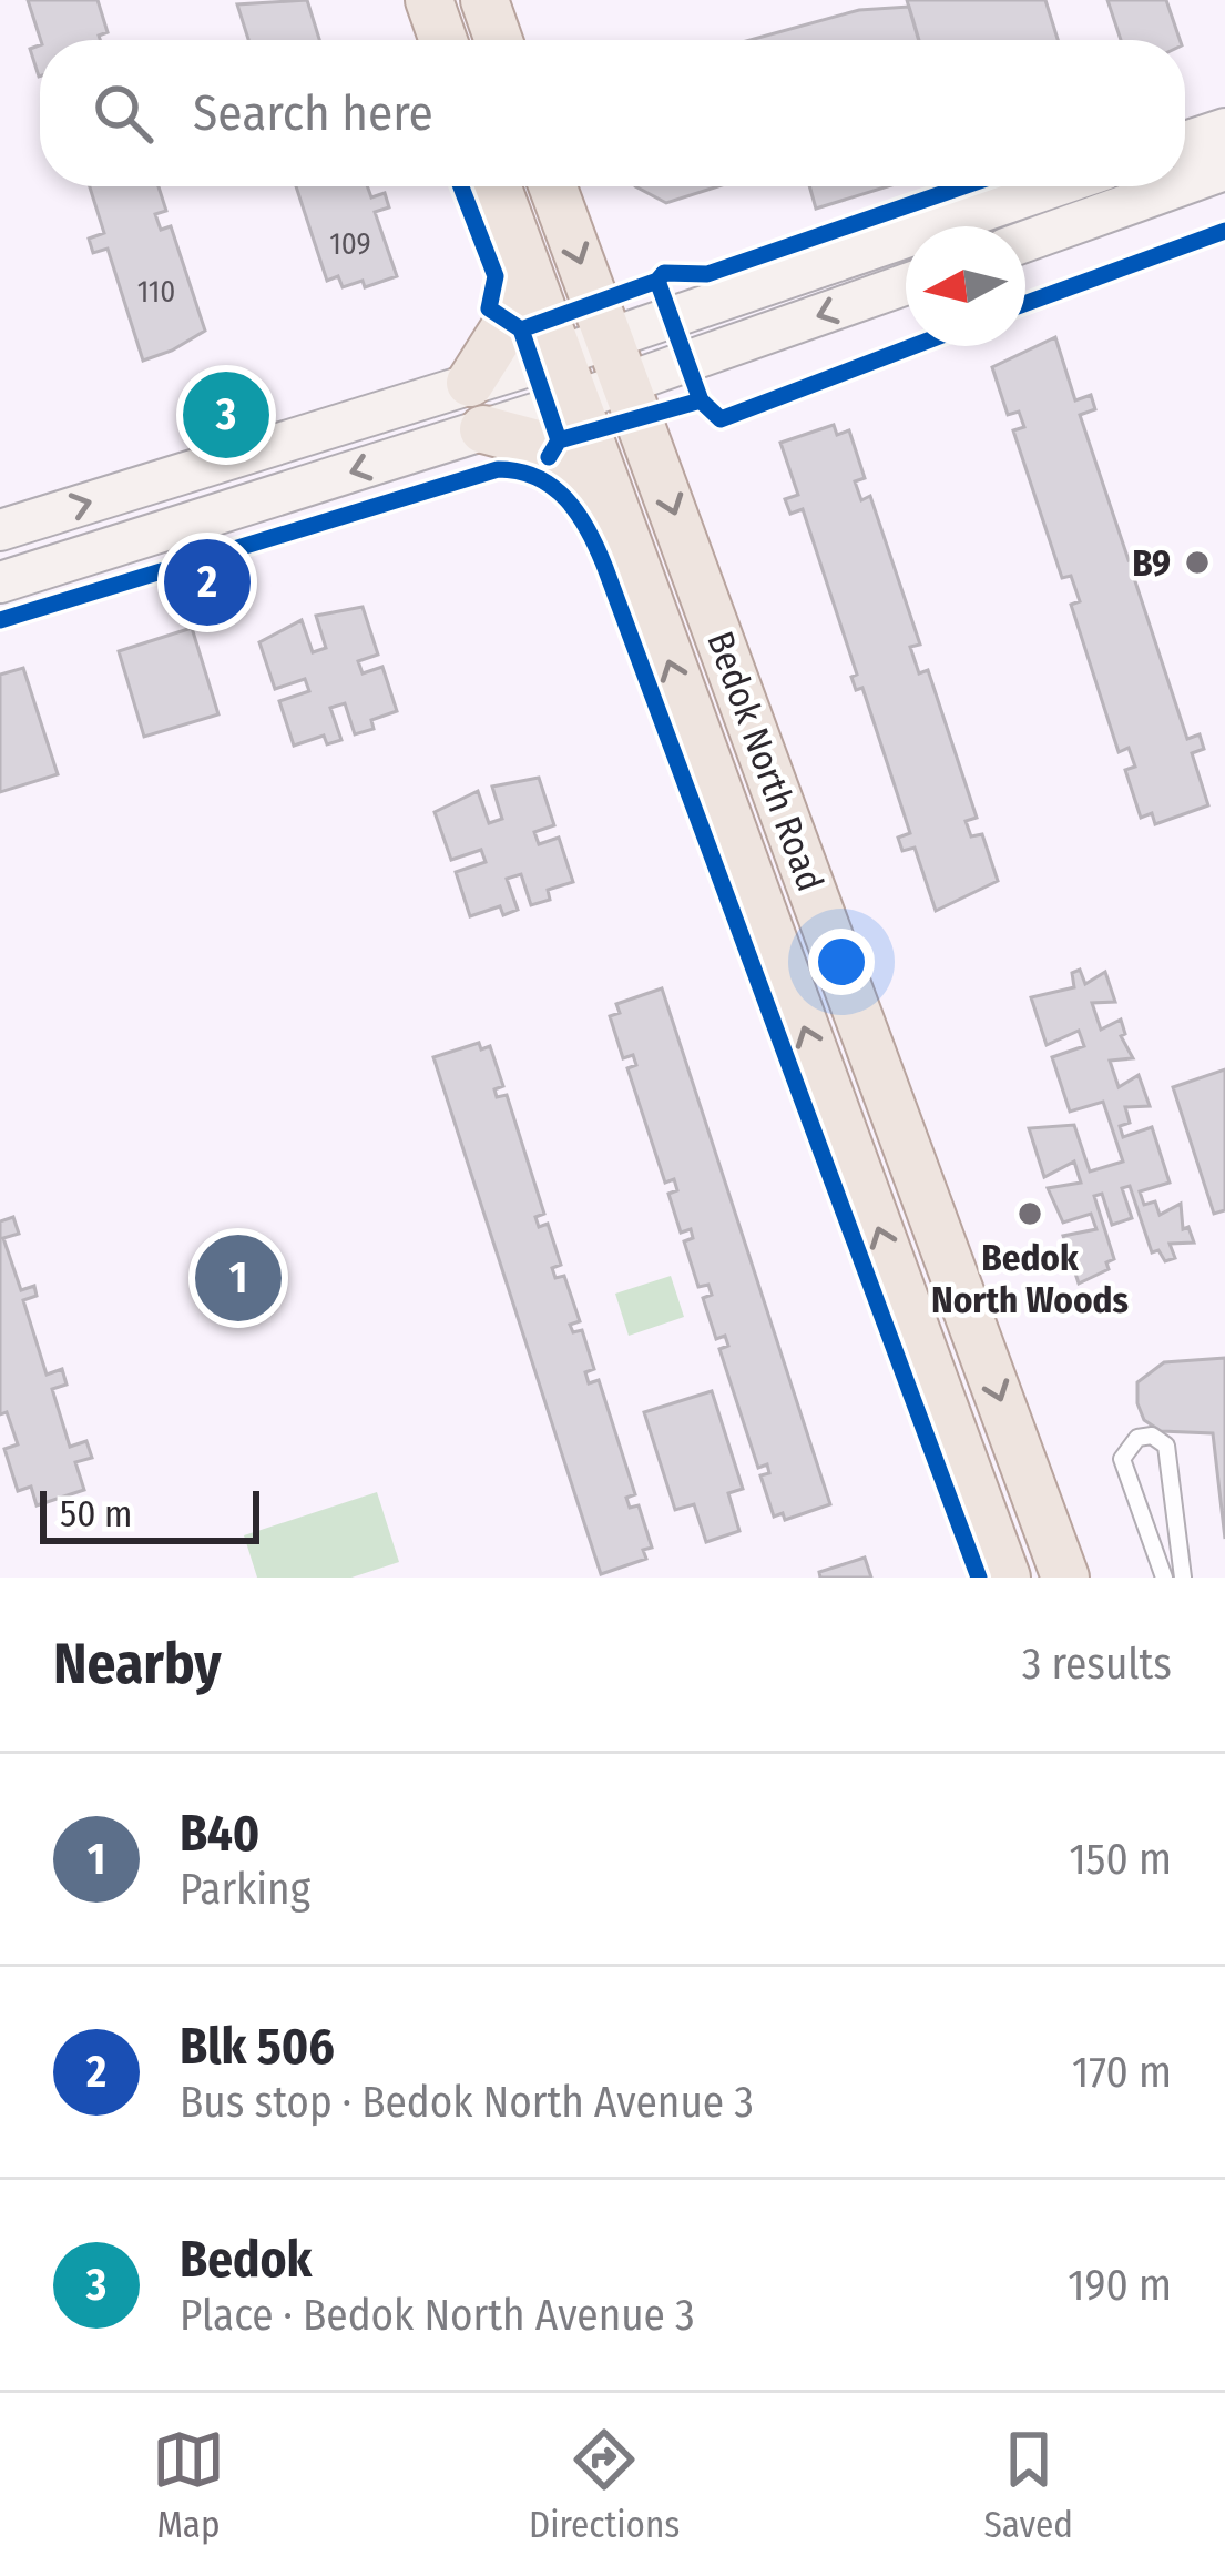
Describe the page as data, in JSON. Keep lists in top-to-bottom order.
{
  "streets": {
    "main road": ["Bedok North Road"]
  },
  "places": ["B9", "Bedok North Woods"],
  "house_numbers": ["109", "110"],
  "scale_bar": "50 m",
  "north": "left",
  "page": {
    "search": "Search here",
    "pins": ["3", "2", "1"],
    "scale": "50 m",
    "heading": ["Nearby", "3 results"],
    "list": [
      {
        "mark": "1",
        "name": "B40",
        "note": "Parking",
        "value": "150 m"
      },
      {
        "mark": "2",
        "name": "Blk 506",
        "note": "Bus stop · Bedok North Avenue 3",
        "value": "170 m"
      },
      {
        "mark": "3",
        "name": "Bedok",
        "note": "Place · Bedok North Avenue 3",
        "value": "190 m"
      }
    ],
    "nav": ["Map", "Directions", "Saved"]
  }
}
